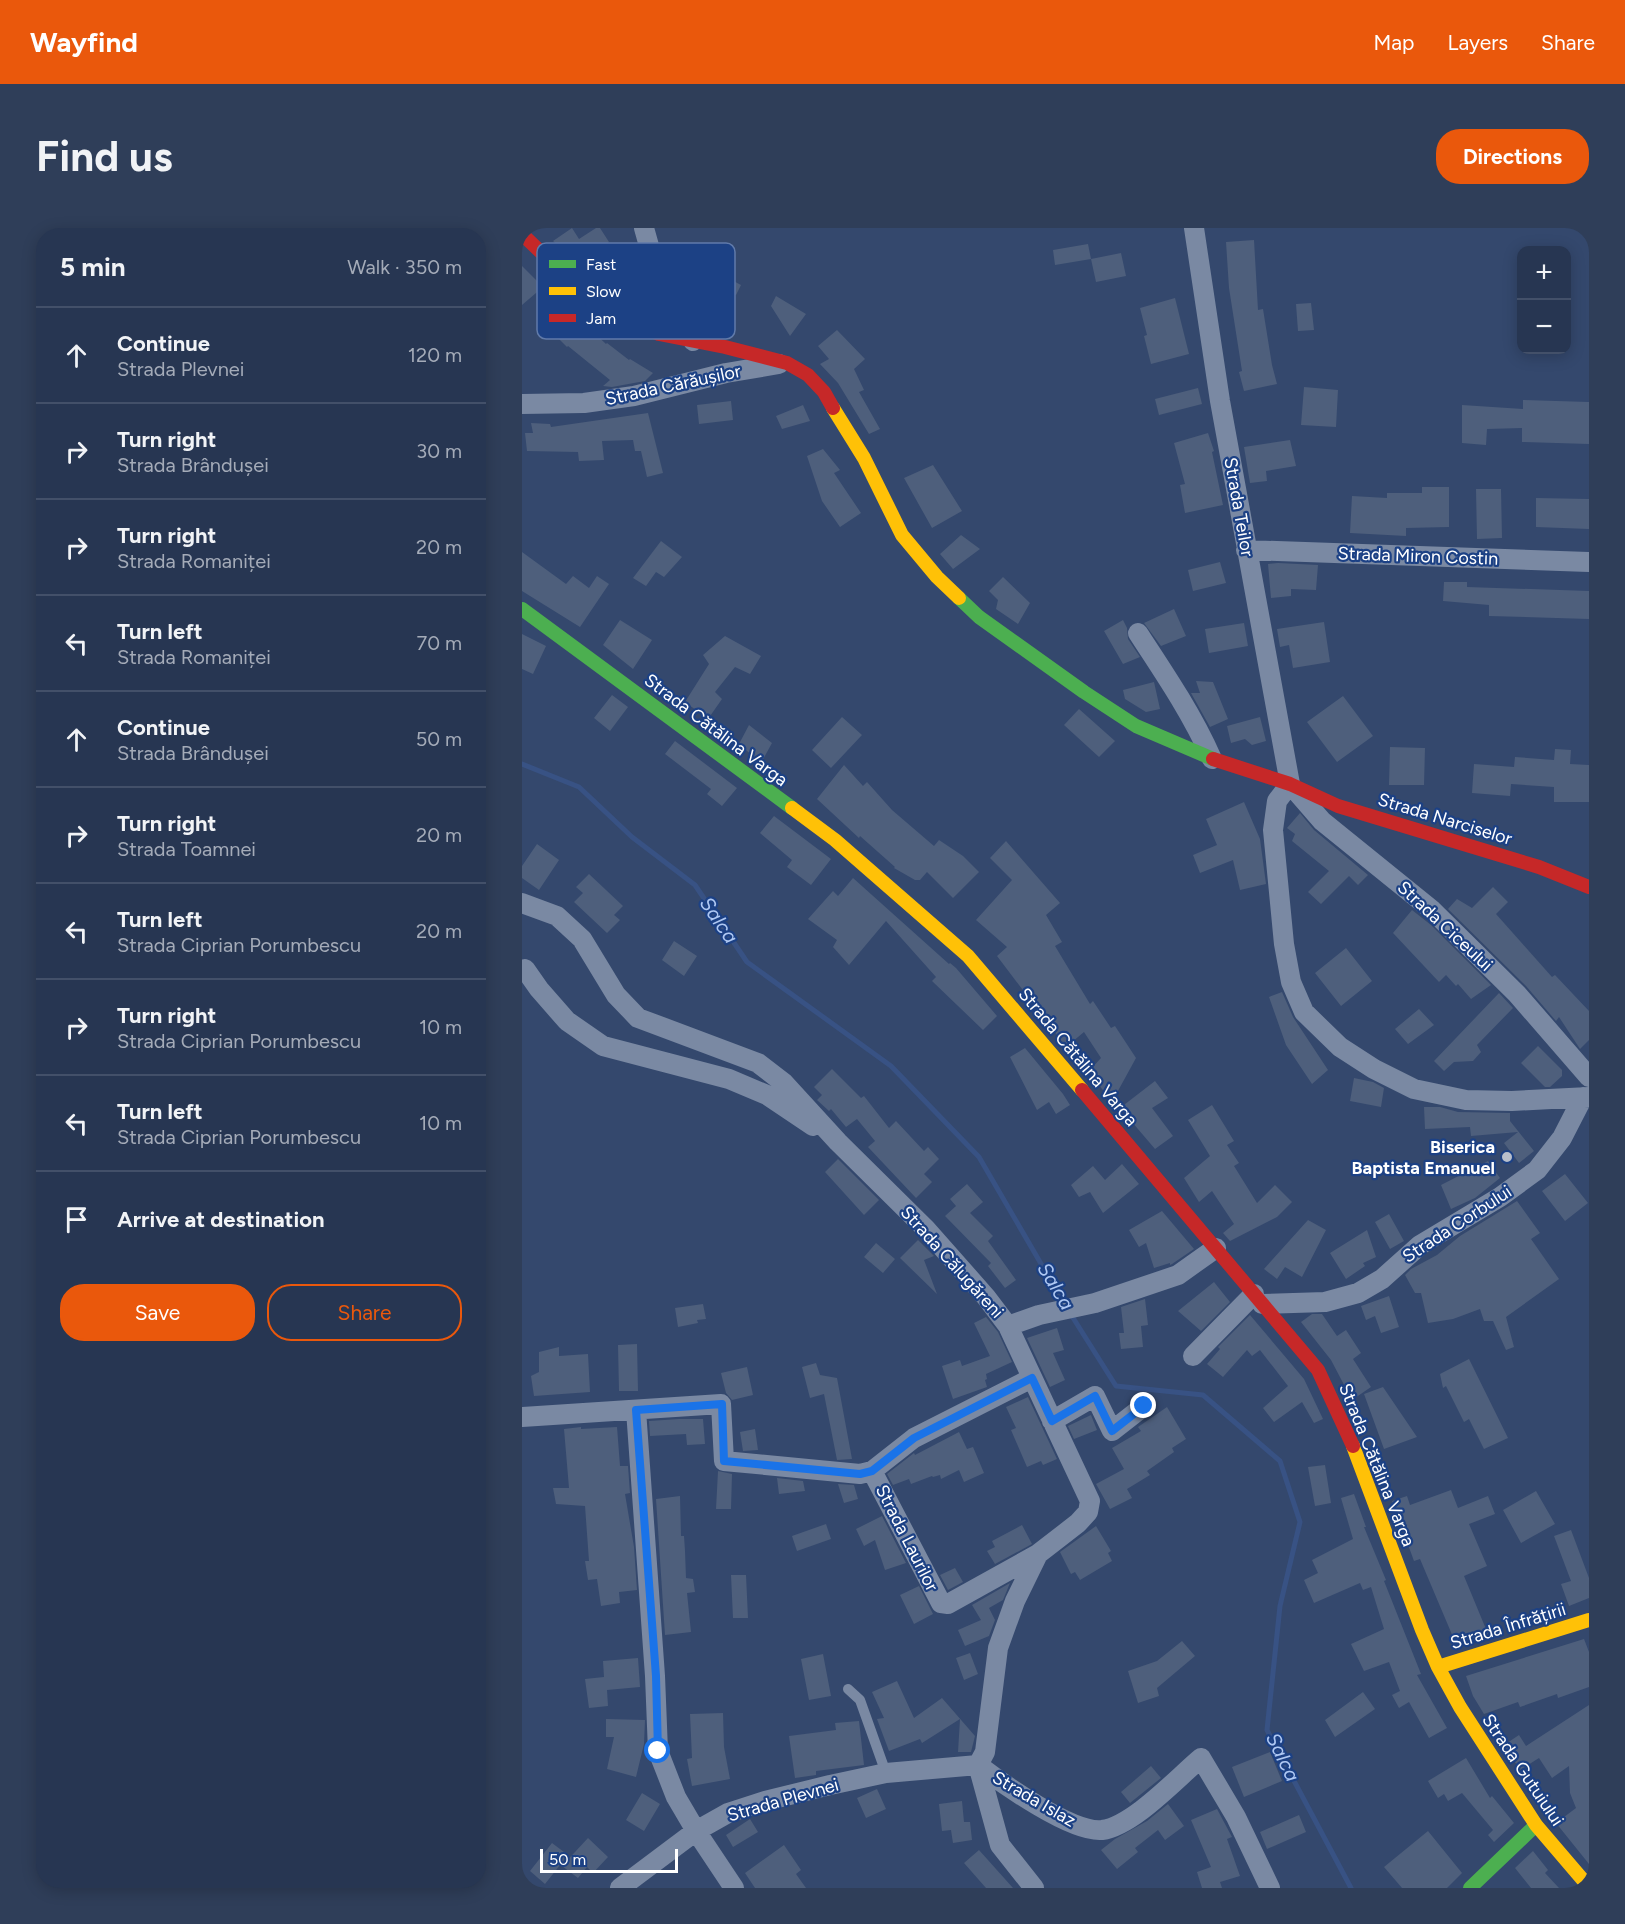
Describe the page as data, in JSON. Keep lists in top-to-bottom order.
{
  "streets": {
    "street": [
      "Strada Cărăușilor",
      "Strada Teilor",
      "Strada Miron Costin",
      "Strada Cătălina Varga",
      "Strada Narciselor",
      "Strada Ciceului",
      "Strada Corbului",
      "Strada Călugăreni",
      "Strada Laurilor",
      "Strada Înfrățirii",
      "Strada Gutuiului",
      "Strada Islaz",
      "Strada Plevnei"
    ]
  },
  "crossings": [
    ["Strada Cărăușilor", "Strada Narciselor"],
    ["Strada Teilor", "Strada Miron Costin"],
    ["Strada Teilor", "Strada Narciselor"],
    ["Strada Teilor", "Strada Ciceului"],
    ["Strada Cătălina Varga", "Strada Corbului"],
    ["Strada Cătălina Varga", "Strada Călugăreni"],
    ["Strada Cătălina Varga", "Strada Înfrățirii"],
    ["Strada Cătălina Varga", "Strada Gutuiului"],
    ["Strada Narciselor", "Strada Ciceului"],
    ["Strada Înfrățirii", "Strada Gutuiului"],
    ["Strada Islaz", "Strada Plevnei"]
  ],
  "water": ["Salca"],
  "places": ["Biserica Baptista Emanuel"],
  "legend": ["Fast", "Slow", "Jam"],
  "scale_bar": "50 m",
  "page": {
    "header": "Wayfind",
    "nav": ["Map", "Layers", "Share"],
    "buttons": [
      "Directions",
      ["Save", "Share"]
    ],
    "title": "Find us",
    "heading": ["5 min", "Walk · 350 m"],
    "map_buttons": ["+", "−"],
    "list": [
      ["Continue", "Strada Plevnei", "120 m"],
      ["Turn right", "Strada Brândușei", "30 m"],
      ["Turn right", "Strada Romaniței", "20 m"],
      ["Turn left", "Strada Romaniței", "70 m"],
      ["Continue", "Strada Brândușei", "50 m"],
      ["Turn right", "Strada Toamnei", "20 m"],
      ["Turn left", "Strada Ciprian Porumbescu", "20 m"],
      ["Turn right", "Strada Ciprian Porumbescu", "10 m"],
      ["Turn left", "Strada Ciprian Porumbescu", "10 m"],
      "Arrive at destination"
    ],
    "scale": "50 m"
  }
}
